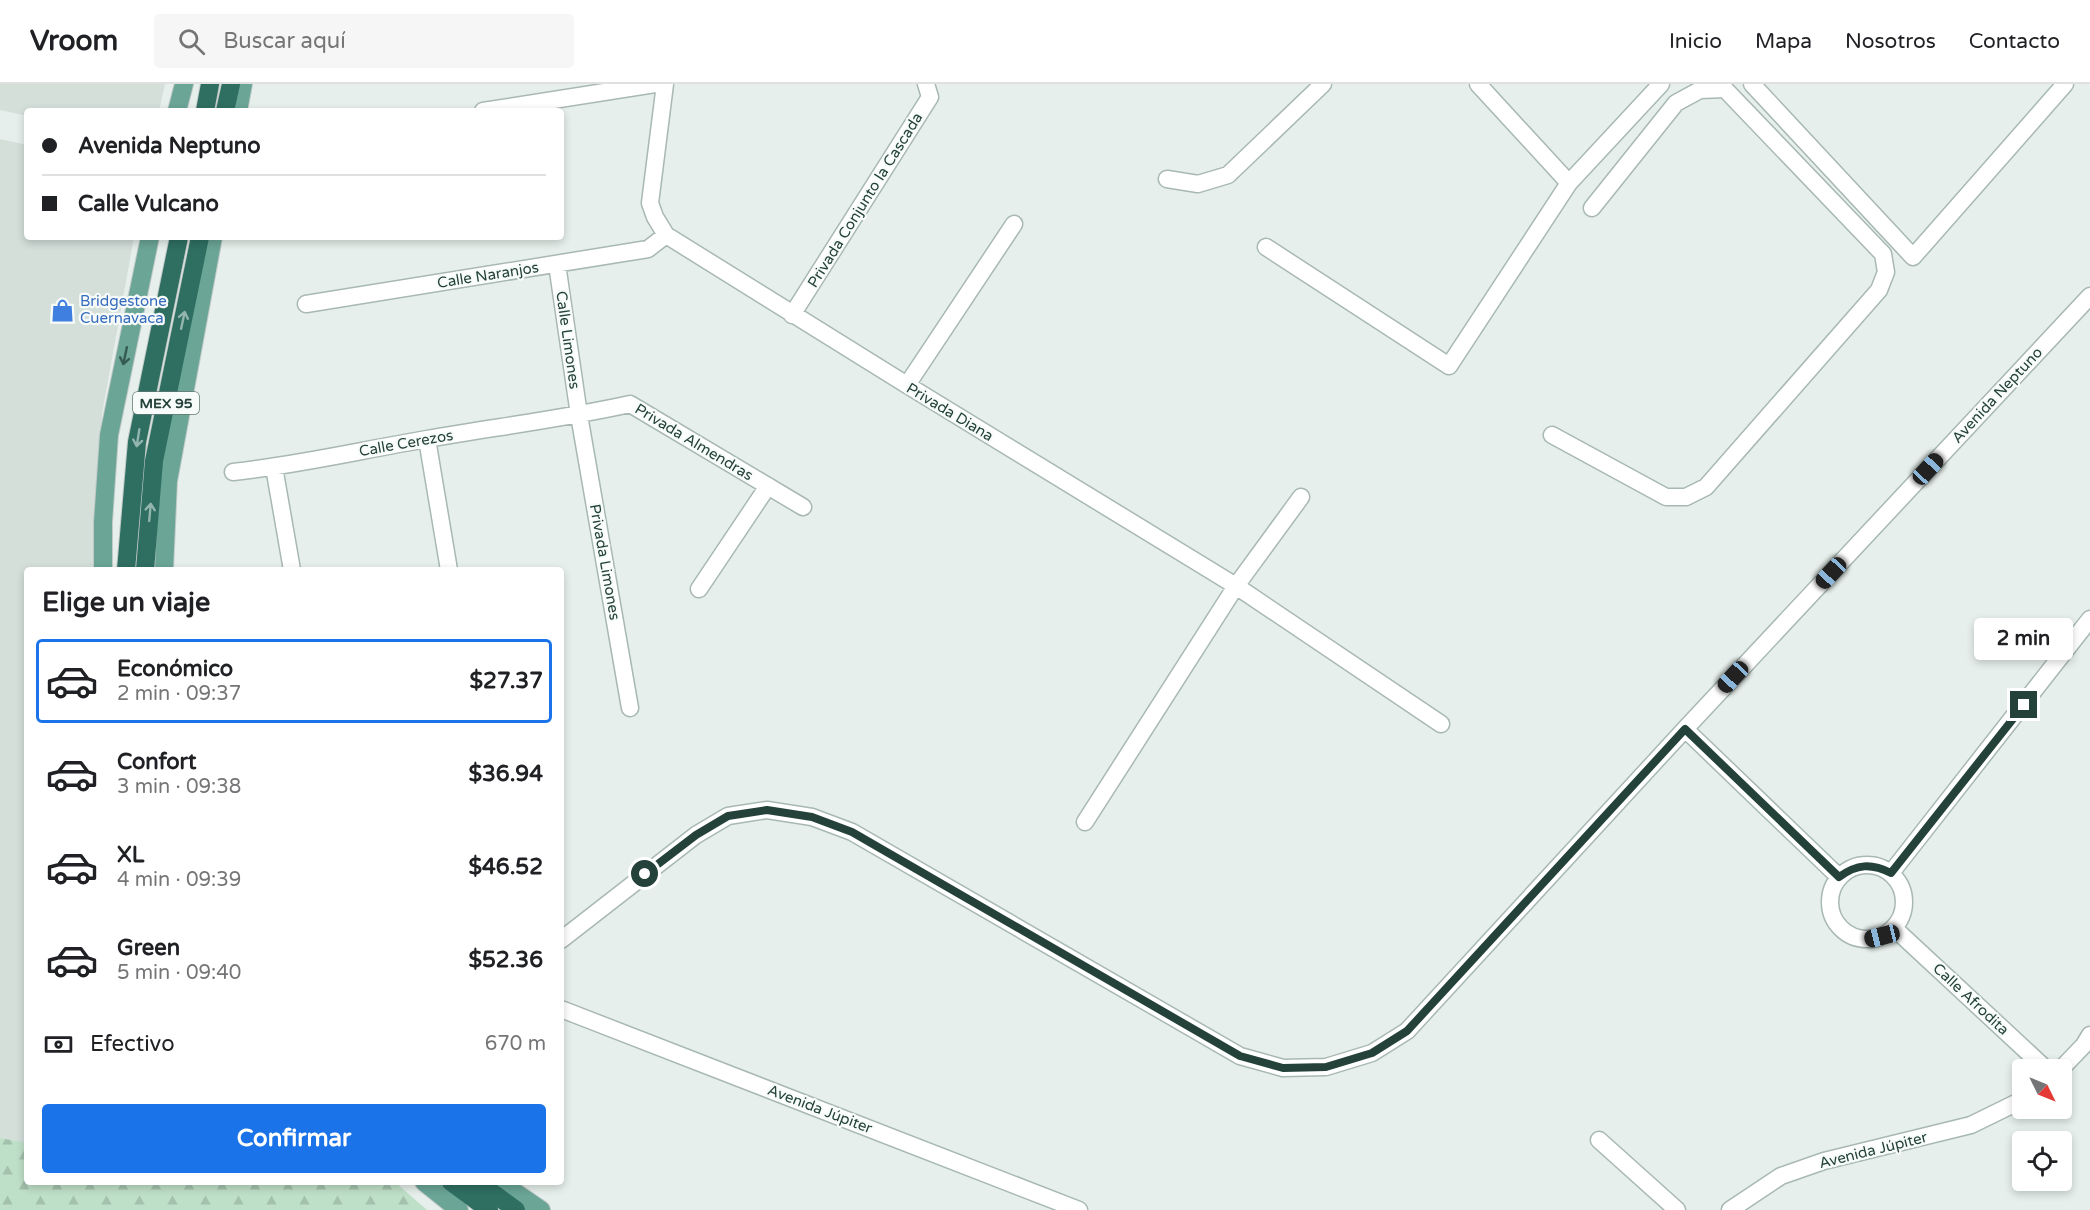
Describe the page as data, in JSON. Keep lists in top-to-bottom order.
{
  "streets": {
    "highway": ["MEX 95"],
    "street": [
      "Privada Conjunto la Cascada",
      "Calle Naranjos",
      "Calle Limones",
      "Avenida Neptuno",
      "Privada Diana",
      "Privada Almendras",
      "Calle Cerezos",
      "Privada Limones",
      "Calle Afrodita",
      "Avenida Júpiter"
    ]
  },
  "crossings": [
    ["Privada Conjunto la Cascada", "Privada Diana"],
    ["Calle Naranjos", "Calle Limones"],
    ["Calle Naranjos", "Privada Diana"],
    ["Calle Limones", "Privada Almendras"],
    ["Calle Limones", "Calle Cerezos"],
    ["Calle Limones", "Privada Limones"],
    ["Privada Almendras", "Calle Cerezos"],
    ["Privada Almendras", "Privada Limones"],
    ["Calle Cerezos", "Privada Limones"]
  ],
  "places": {
    "shop": ["Bridgestone Cuernavaca"]
  },
  "north": "bottom right",
  "page": {
    "header": "Vroom",
    "search": "Buscar aquí",
    "nav": [
      "Inicio",
      "Mapa",
      "Nosotros",
      "Contacto"
    ],
    "banner": ["Avenida Neptuno", "Calle Vulcano"],
    "heading": "Elige un viaje",
    "bubble": "2 min",
    "list": [
      {
        "name": "Económico",
        "note": "2 min · 09:37",
        "value": "$27.37"
      },
      {
        "name": "Confort",
        "note": "3 min · 09:38",
        "value": "$36.94"
      },
      {
        "name": "XL",
        "note": "4 min · 09:39",
        "value": "$46.52"
      },
      {
        "name": "Green",
        "note": "5 min · 09:40",
        "value": "$52.36"
      }
    ],
    "pay": ["Efectivo", "670 m"],
    "buttons": "Confirmar"
  }
}
